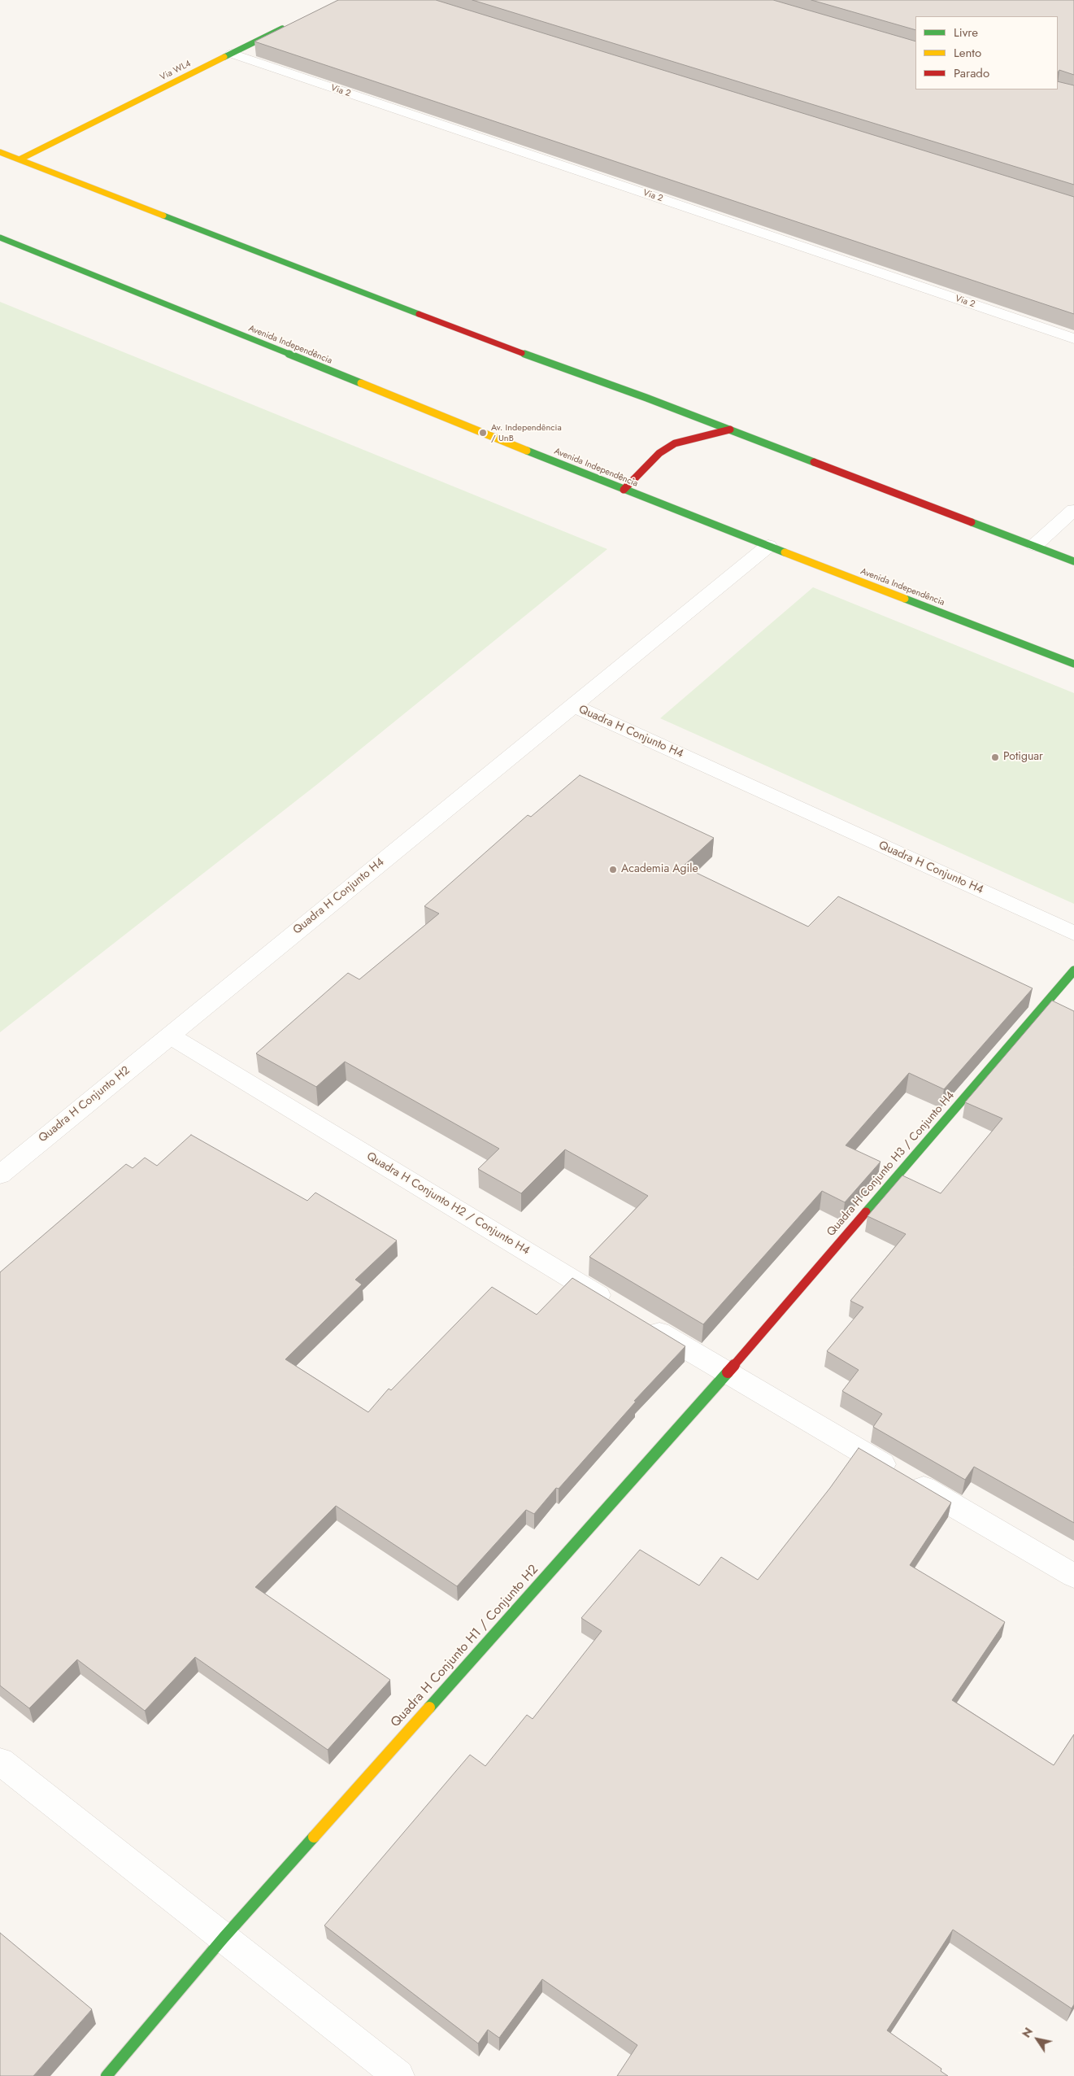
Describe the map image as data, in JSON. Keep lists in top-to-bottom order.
{
  "streets": {
    "main road": [
      "Via WL4",
      "Avenida Independência",
      "Quadra H Conjunto H3 / Conjunto H4",
      "Quadra H Conjunto H1 / Conjunto H2"
    ],
    "street": [
      "Via 2",
      "Quadra H Conjunto H4",
      "Quadra H Conjunto H2",
      "Quadra H Conjunto H2 / Conjunto H4"
    ]
  },
  "crossings": [
    ["Via WL4", "Via 2"],
    ["Quadra H Conjunto H4", "Quadra H Conjunto H2"],
    ["Quadra H Conjunto H4", "Quadra H Conjunto H2 / Conjunto H4"],
    ["Quadra H Conjunto H2", "Quadra H Conjunto H2 / Conjunto H4"],
    ["Quadra H Conjunto H3 / Conjunto H4", "Quadra H Conjunto H1 / Conjunto H2"]
  ],
  "places": ["Av. Independência / UnB", "Potiguar", "Academia Agile"],
  "legend": ["Livre", "Lento", "Parado"],
  "north": "top left"
}
